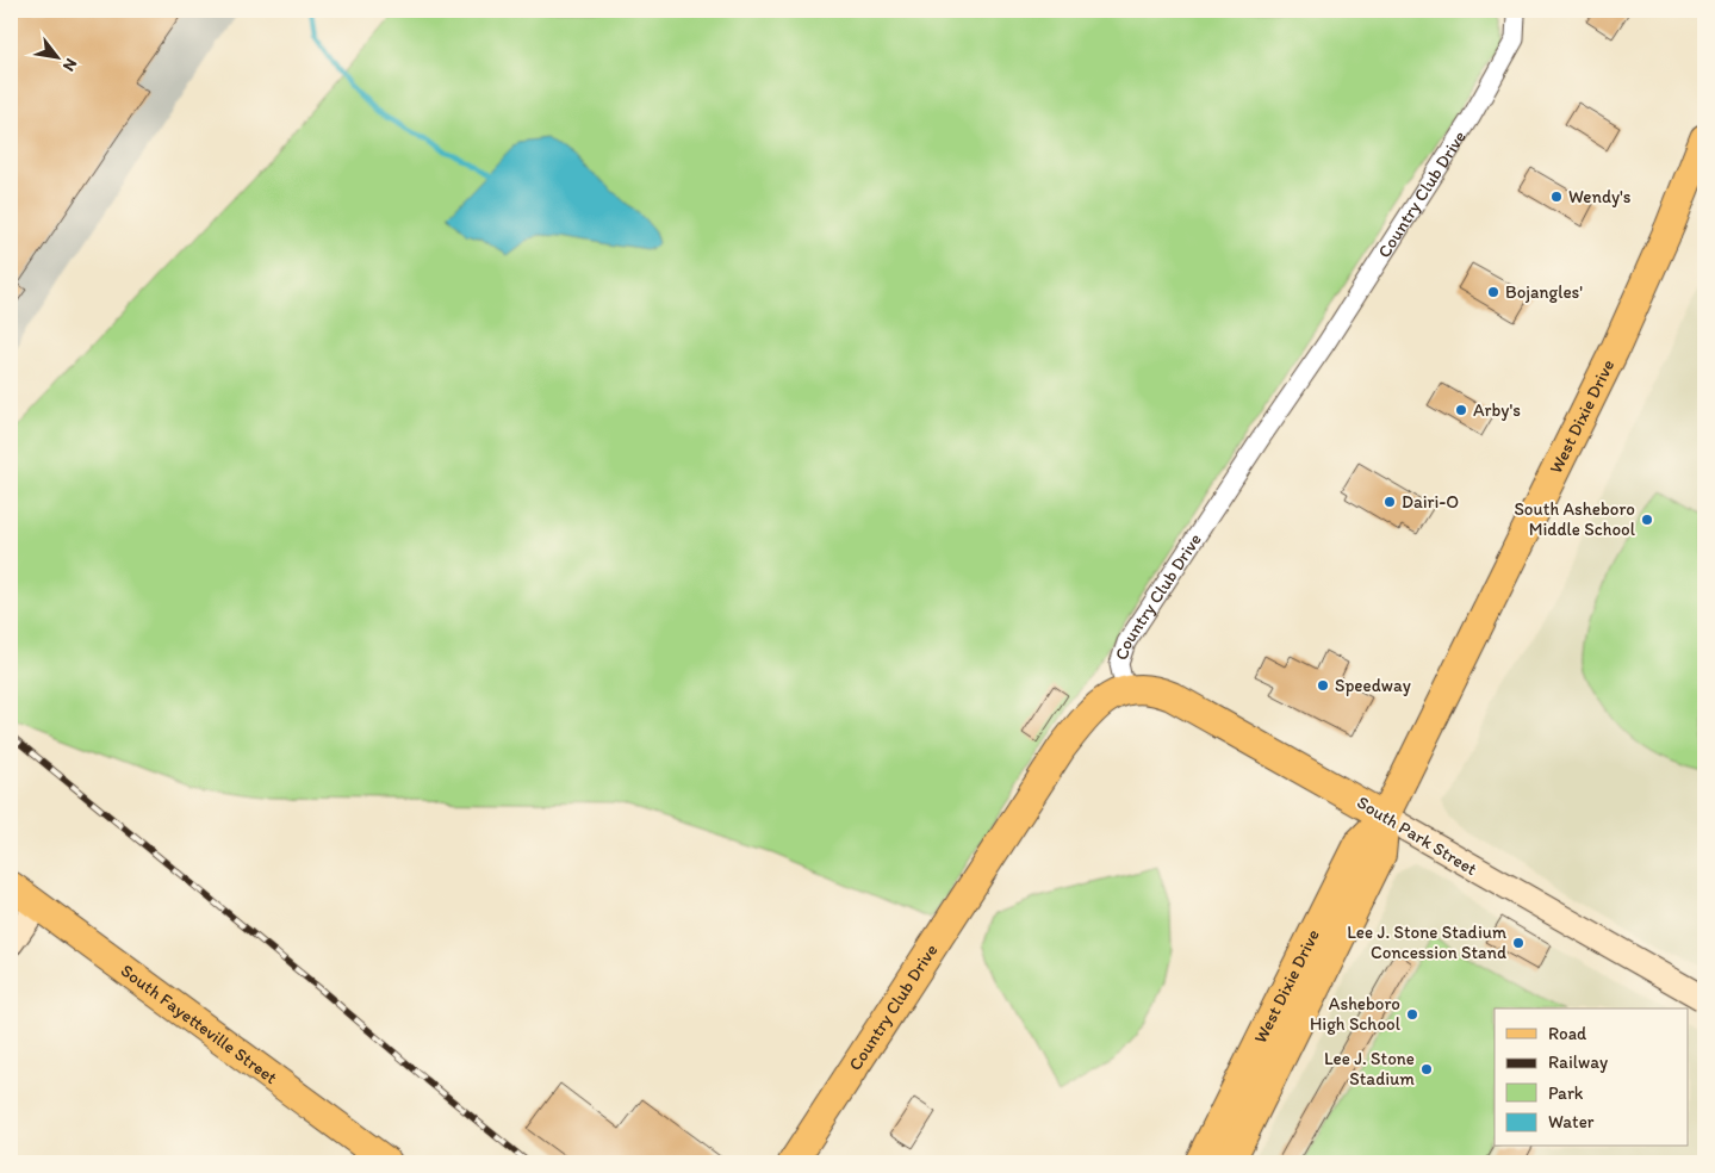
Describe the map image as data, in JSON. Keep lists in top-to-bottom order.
{
  "streets": {
    "main road": [
      "Country Club Drive",
      "West Dixie Drive",
      "South Park Street",
      "South Fayetteville Street"
    ]
  },
  "crossings": [
    ["Country Club Drive", "South Park Street"],
    ["West Dixie Drive", "South Park Street"]
  ],
  "places": [
    "Wendy's",
    "Bojangles'",
    "Arby's",
    "Dairi-O",
    "South Asheboro Middle School",
    "Speedway",
    "Lee J. Stone Stadium Concession Stand",
    "Asheboro High School",
    "Lee J. Stone Stadium"
  ],
  "legend": [
    "Road",
    "Railway",
    "Park",
    "Water"
  ],
  "north": "bottom right"
}
